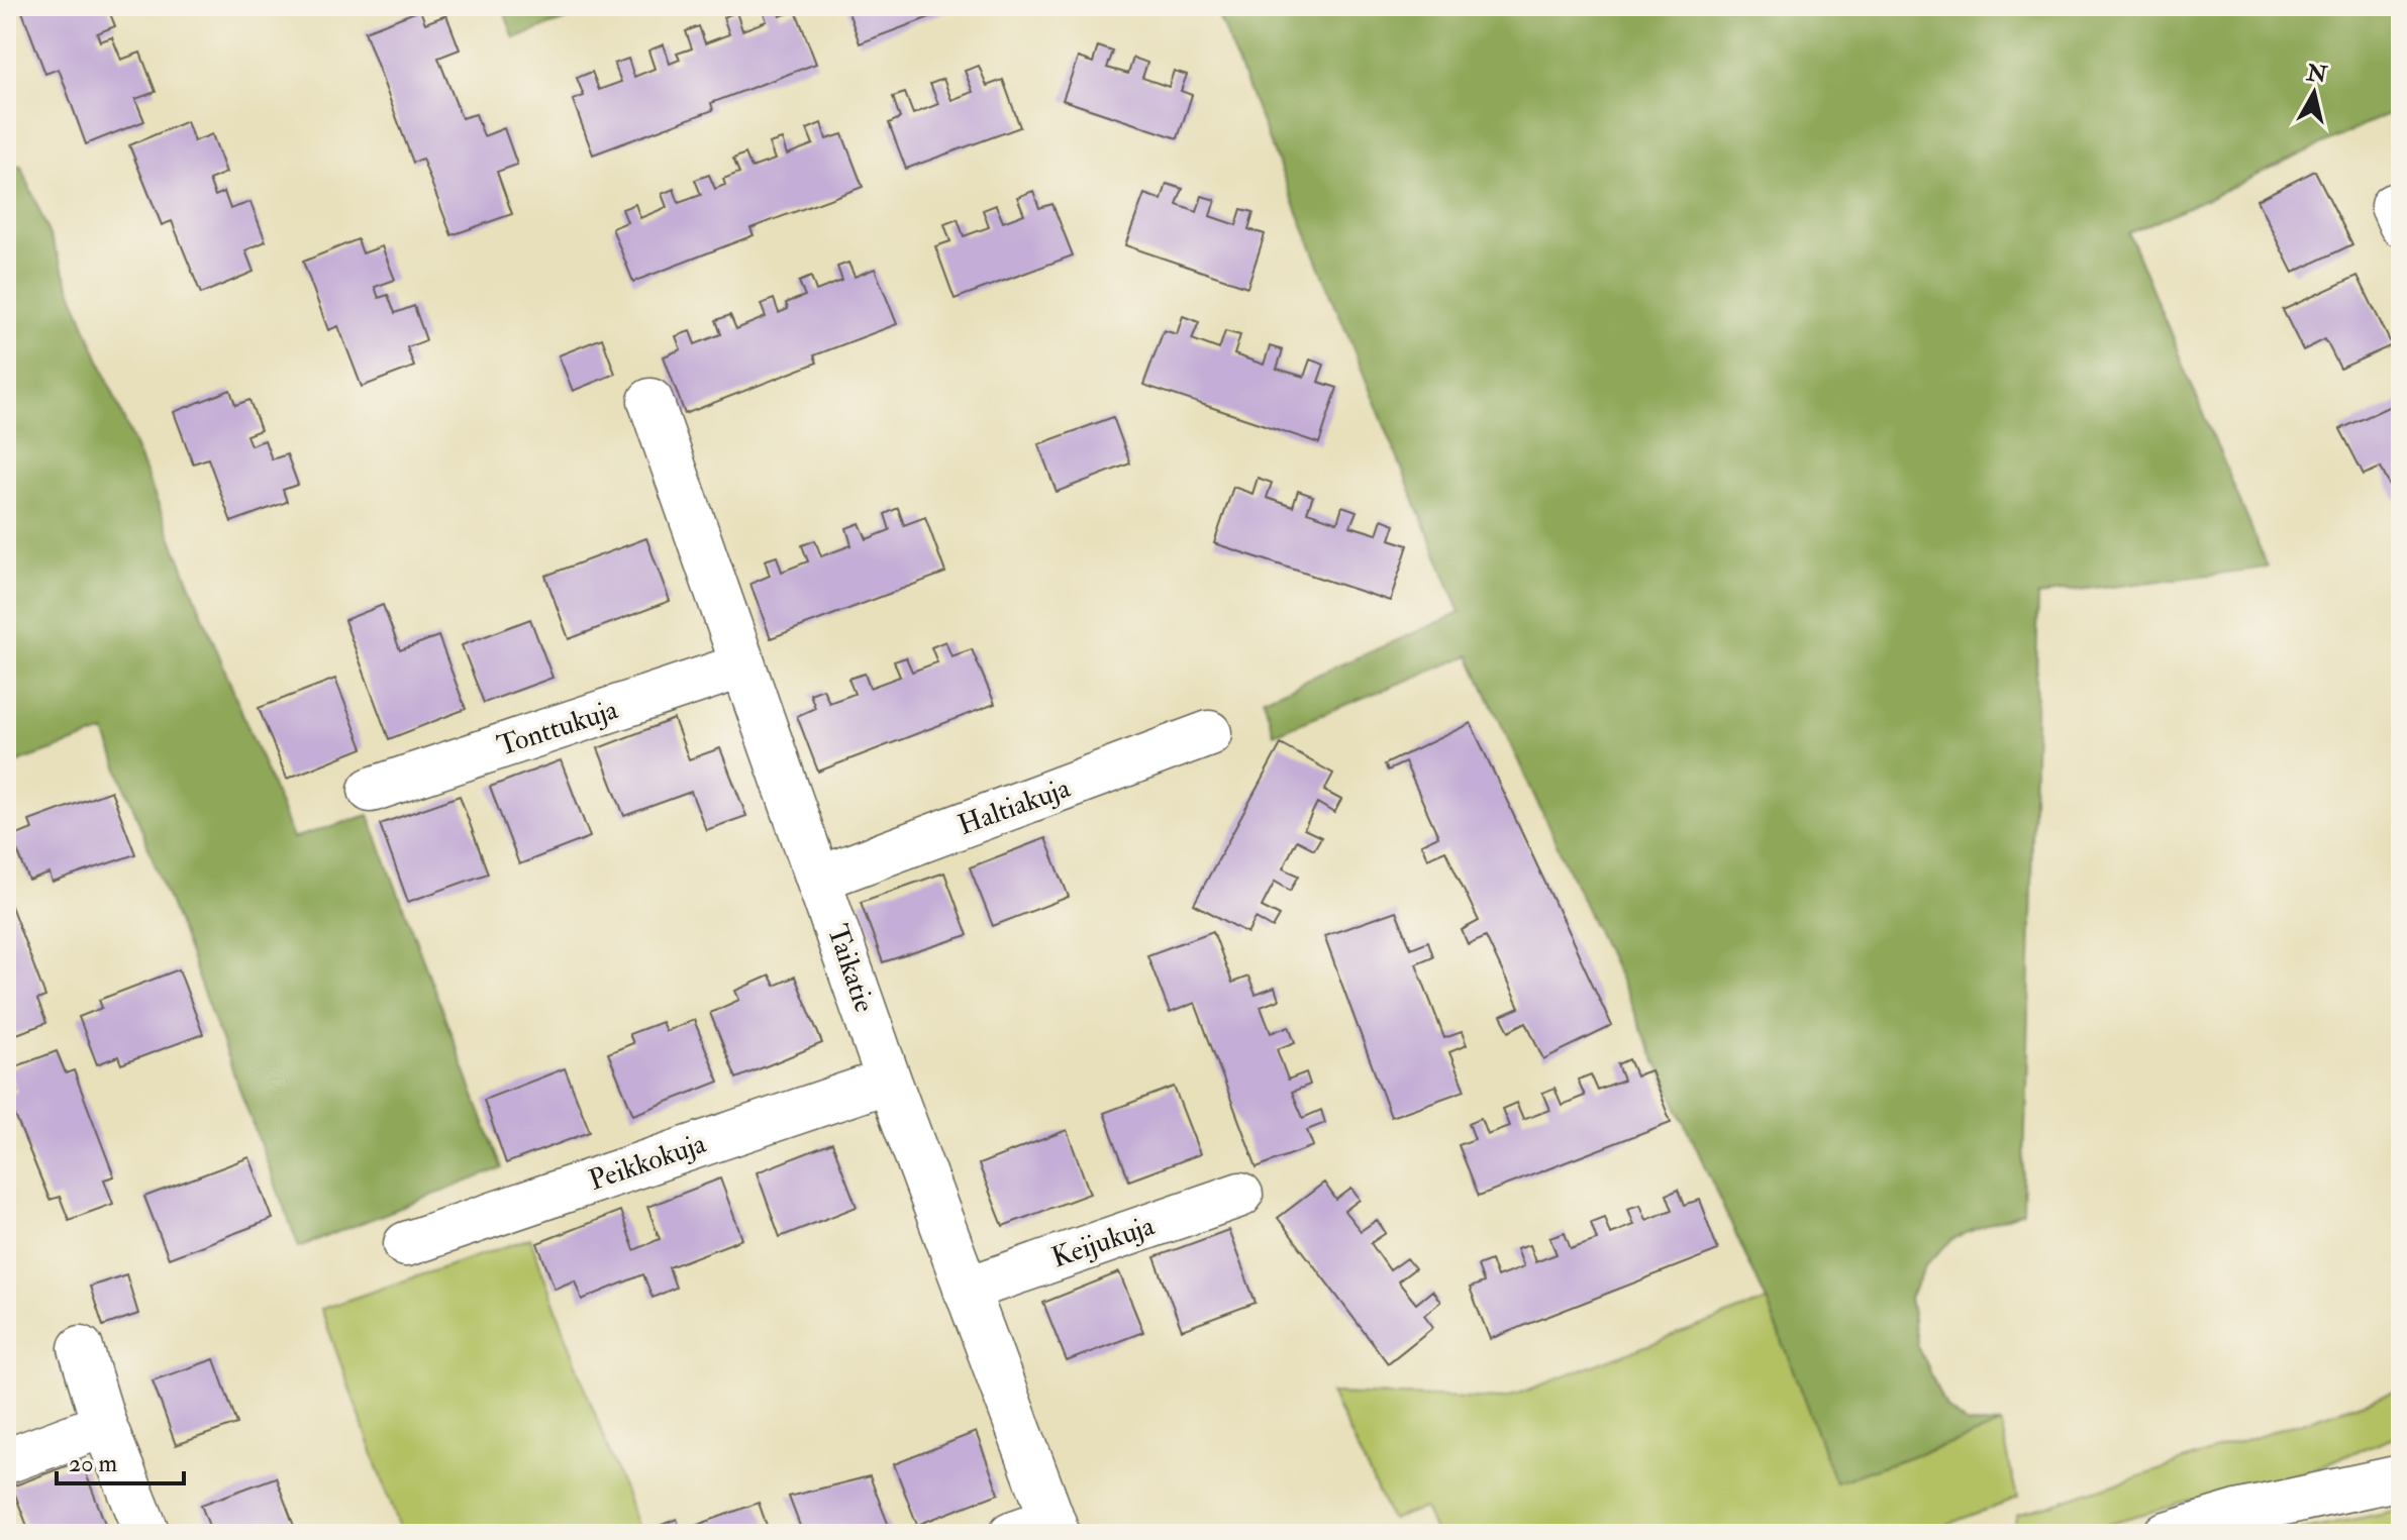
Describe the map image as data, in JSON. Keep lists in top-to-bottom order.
{
  "streets": {
    "street": [
      "Tonttukuja",
      "Haltiakuja",
      "Taikatie",
      "Peikkokuja",
      "Keijukuja"
    ]
  },
  "crossings": [
    ["Tonttukuja", "Taikatie"],
    ["Haltiakuja", "Taikatie"],
    ["Taikatie", "Peikkokuja"],
    ["Taikatie", "Keijukuja"]
  ],
  "scale_bar": "20 m",
  "north": "top"
}
